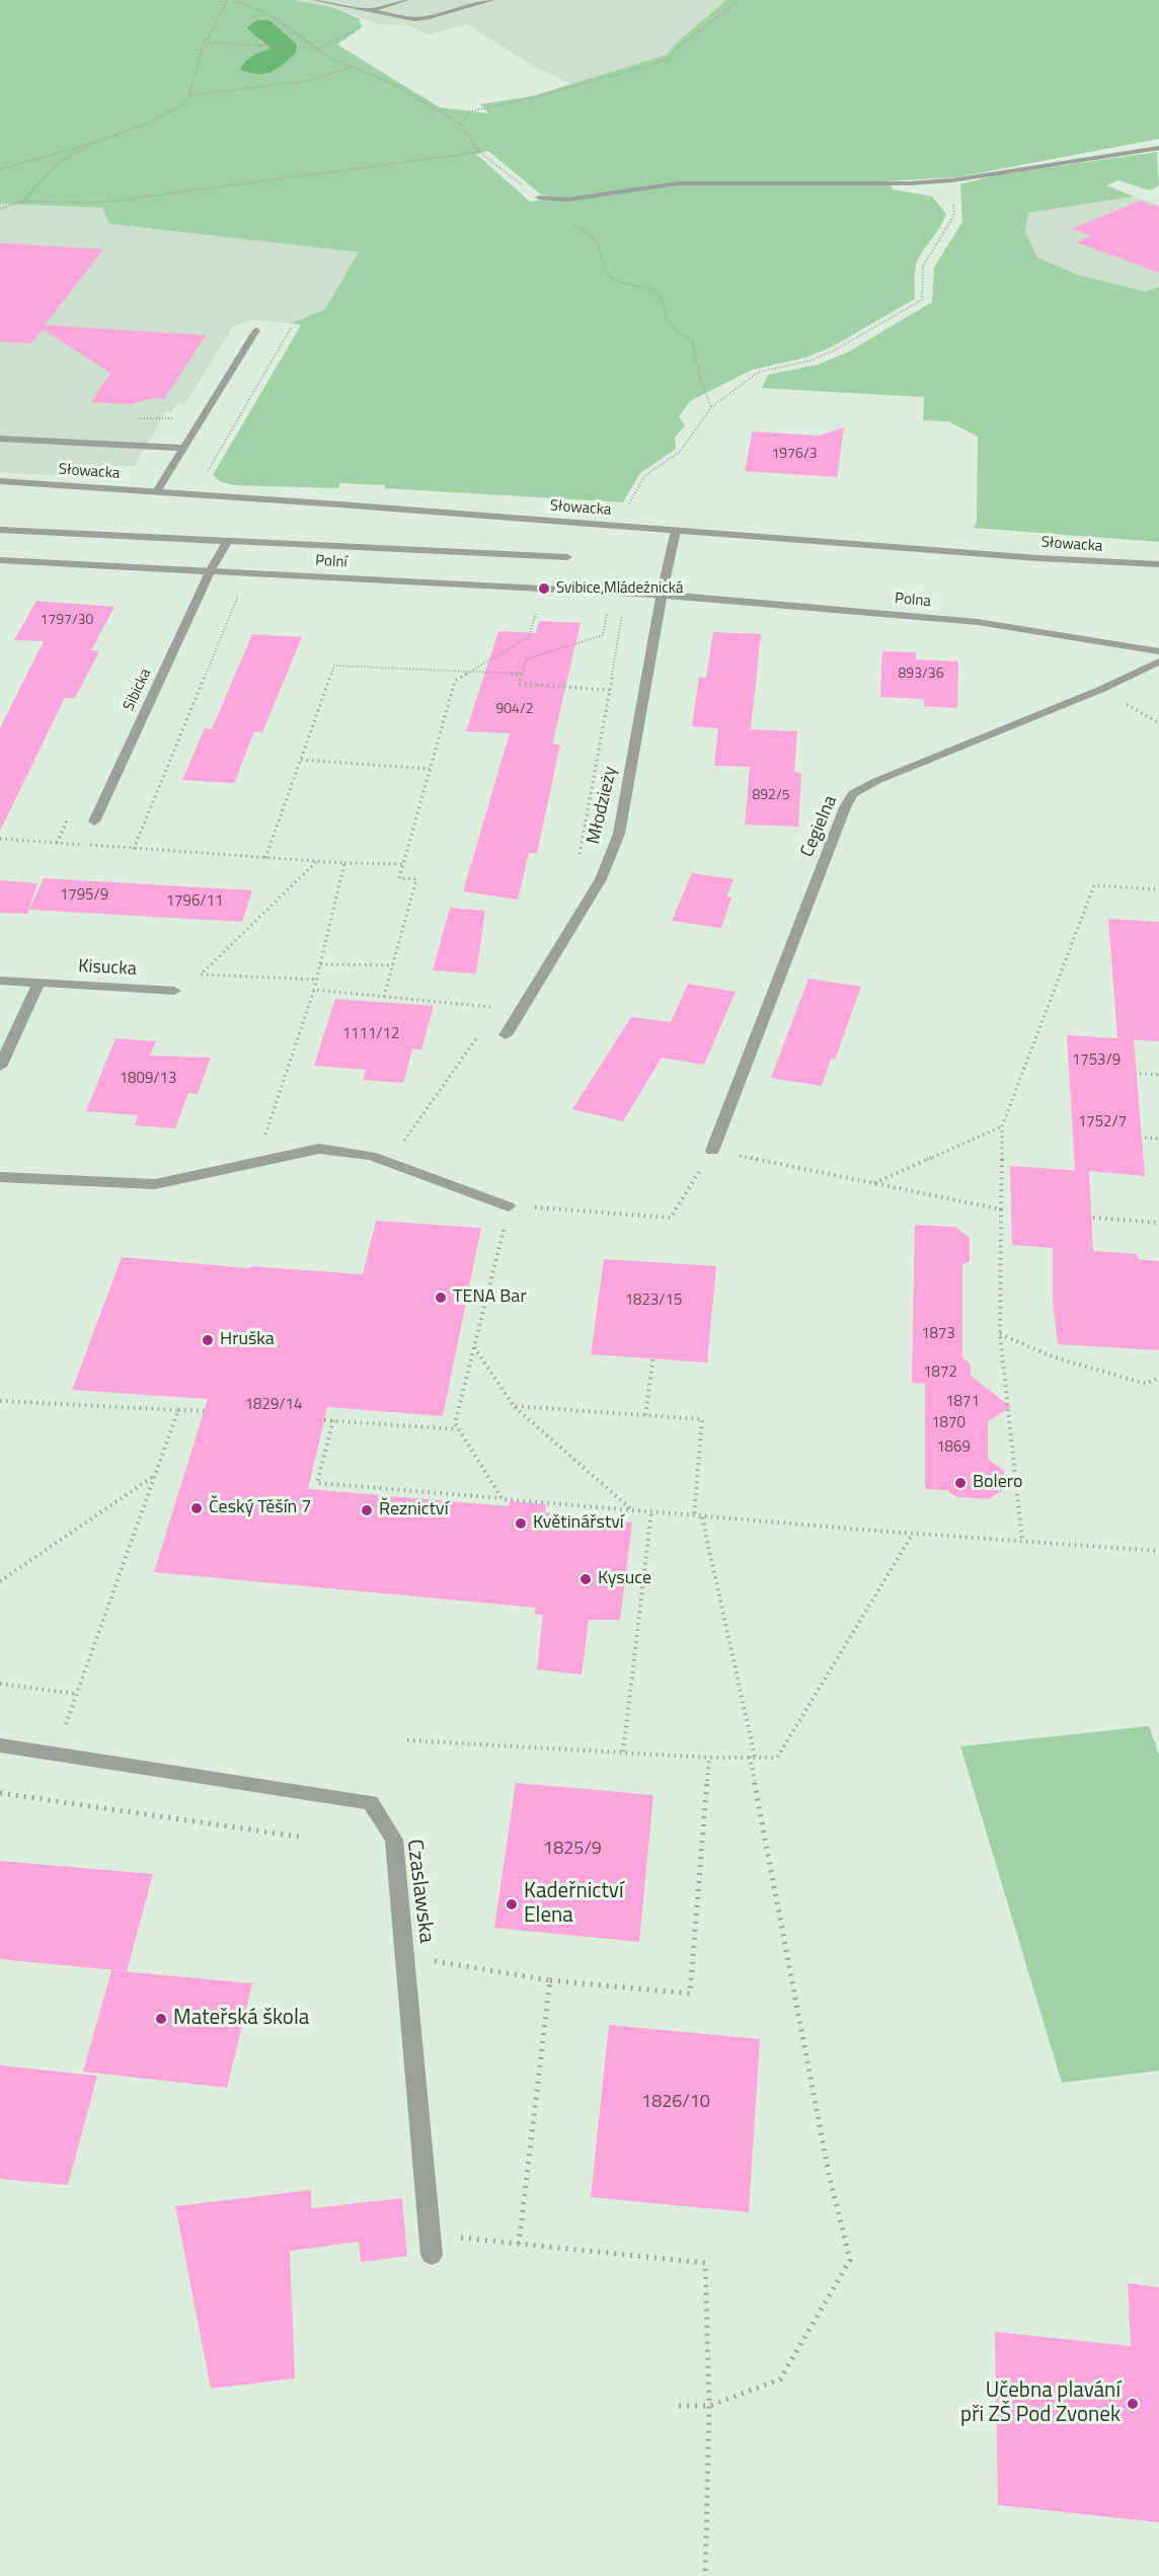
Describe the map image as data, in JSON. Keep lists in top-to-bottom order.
{
  "streets": {
    "street": [
      "Słowacka",
      "Polní",
      "Polna",
      "Sibicka",
      "Młodzieży",
      "Cegielna",
      "Kisucka",
      "Czaslawska"
    ]
  },
  "crossings": [
    ["Słowacka", "Młodzieży"],
    ["Polní", "Polna"],
    ["Polní", "Sibicka"],
    ["Polní", "Młodzieży"],
    ["Polna", "Młodzieży"]
  ],
  "places": [
    "Svibice,Mládežnická",
    "TENA Bar",
    "Hruška",
    "Bolero",
    "Český Těšín 7",
    "Řeznictví",
    "Květinářství",
    "Kysuce",
    "Kadeřnictví Elena",
    "Mateřská škola",
    "Učebna plavání při ZŠ Pod Zvonek"
  ],
  "house_numbers": [
    "1976/3",
    "1797/30",
    "893/36",
    "904/2",
    "892/5",
    "1795/9",
    "1796/11",
    "1111/12",
    "1753/9",
    "1809/13",
    "1752/7",
    "1823/15",
    "1873",
    "1872",
    "1871",
    "1829/14",
    "1870",
    "1869",
    "1825/9",
    "1826/10"
  ]
}
